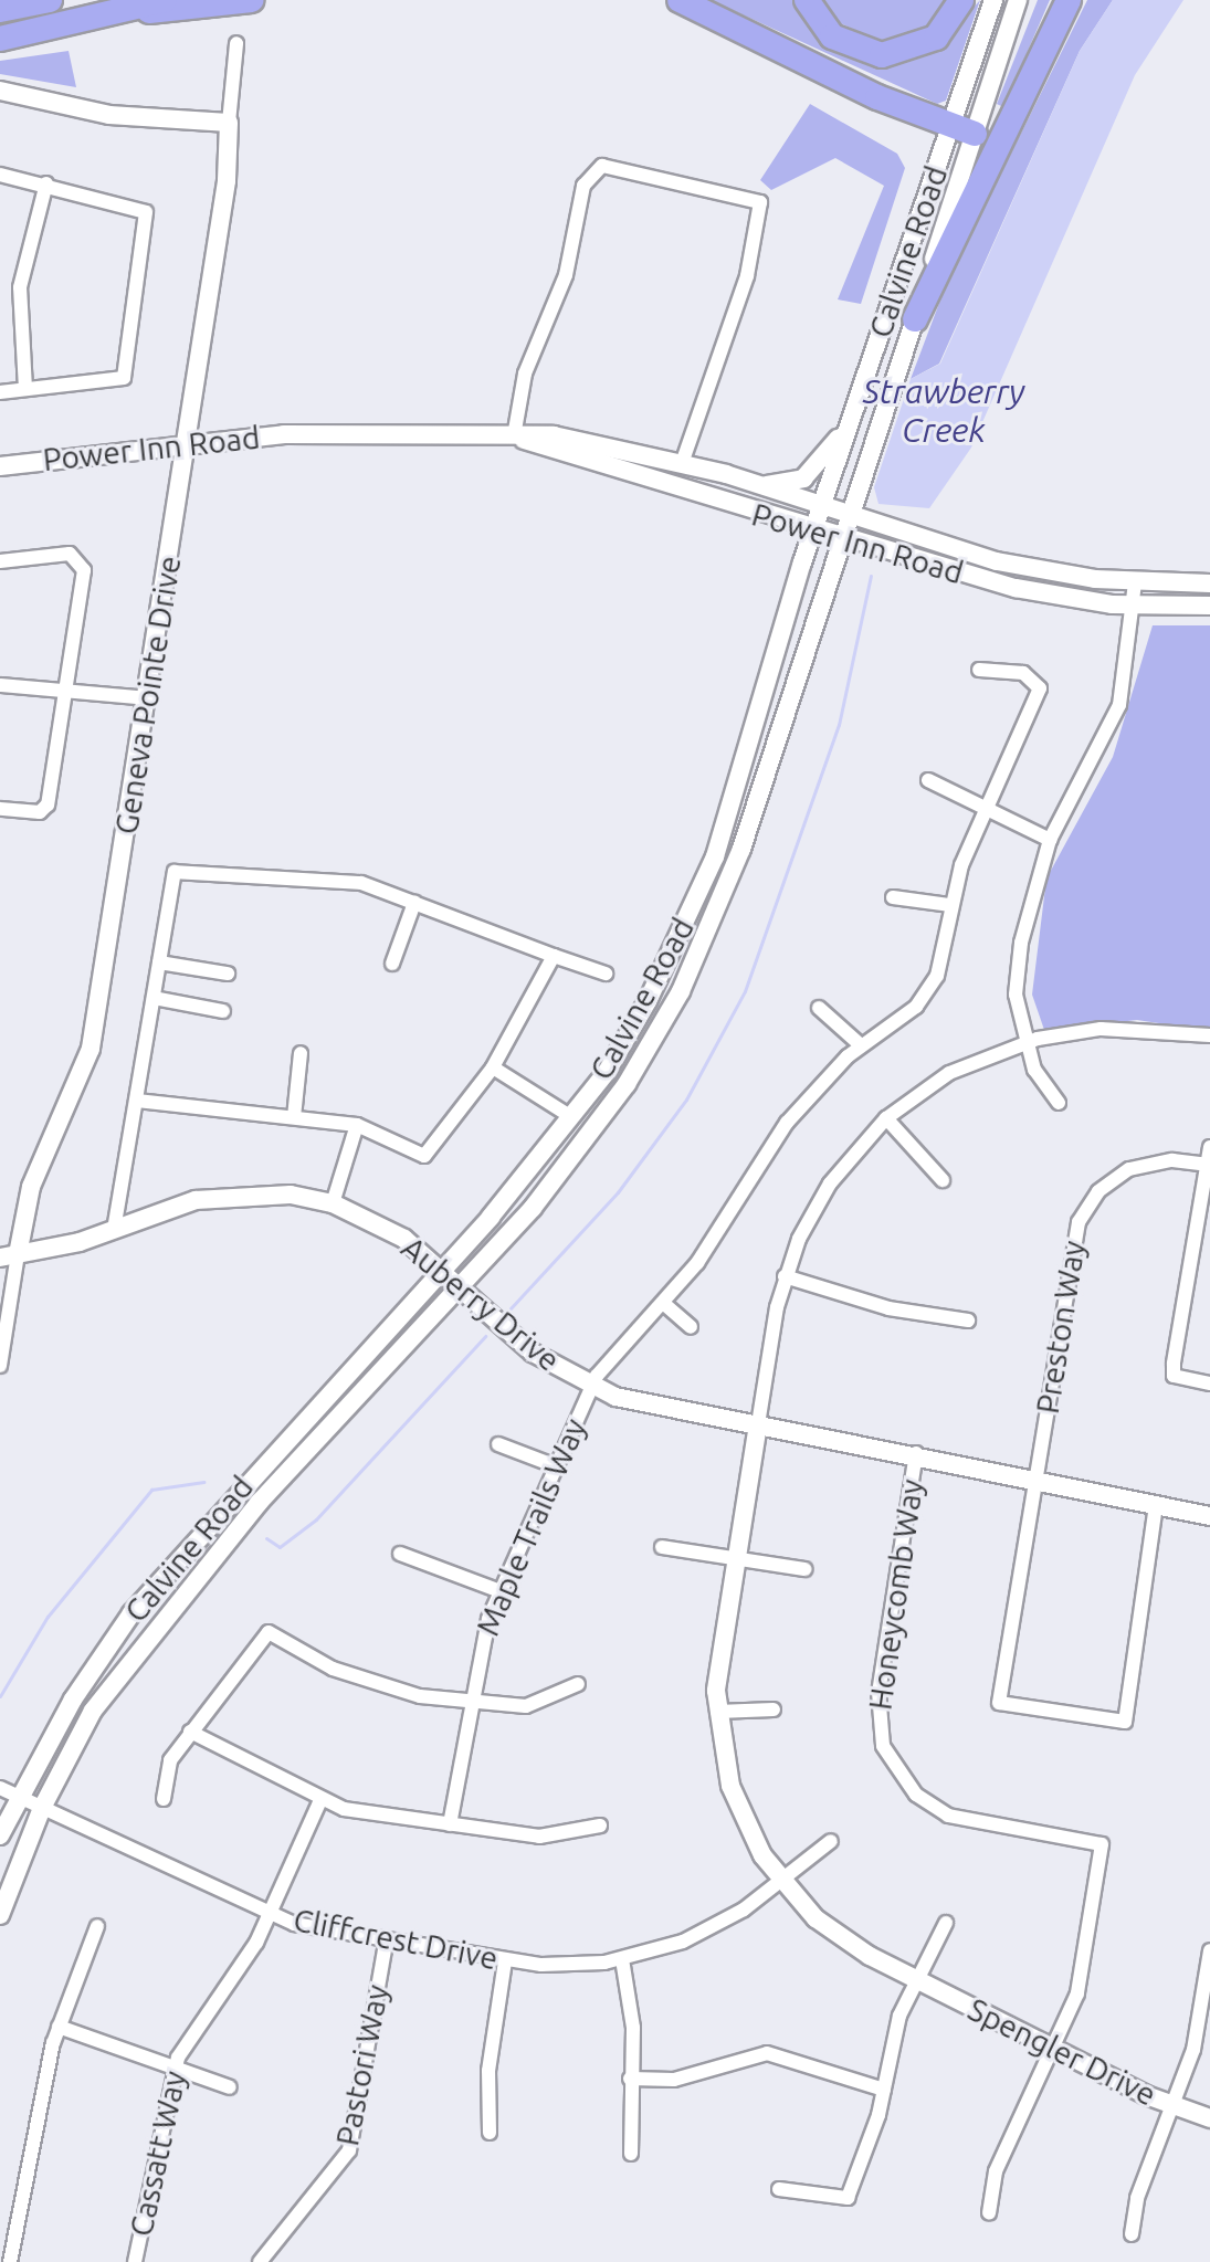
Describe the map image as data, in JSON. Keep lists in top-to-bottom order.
{
  "streets": {
    "main road": [
      "Calvine Road",
      "Power Inn Road",
      "Geneva Pointe Drive",
      "Auberry Drive",
      "Spengler Drive"
    ],
    "street": [
      "Preston Way",
      "Maple Trails Way",
      "Honeycomb Way",
      "Cliffcrest Drive",
      "Pastori Way",
      "Cassatt Way"
    ]
  },
  "crossings": [
    ["Calvine Road", "Power Inn Road"],
    ["Calvine Road", "Auberry Drive"],
    ["Calvine Road", "Cliffcrest Drive"],
    ["Power Inn Road", "Geneva Pointe Drive"],
    ["Geneva Pointe Drive", "Auberry Drive"],
    ["Auberry Drive", "Preston Way"],
    ["Auberry Drive", "Maple Trails Way"],
    ["Auberry Drive", "Honeycomb Way"],
    ["Auberry Drive", "Spengler Drive"],
    ["Honeycomb Way", "Spengler Drive"],
    ["Cliffcrest Drive", "Spengler Drive"],
    ["Cliffcrest Drive", "Pastori Way"],
    ["Cliffcrest Drive", "Cassatt Way"]
  ],
  "water": ["Strawberry Creek"]
}
